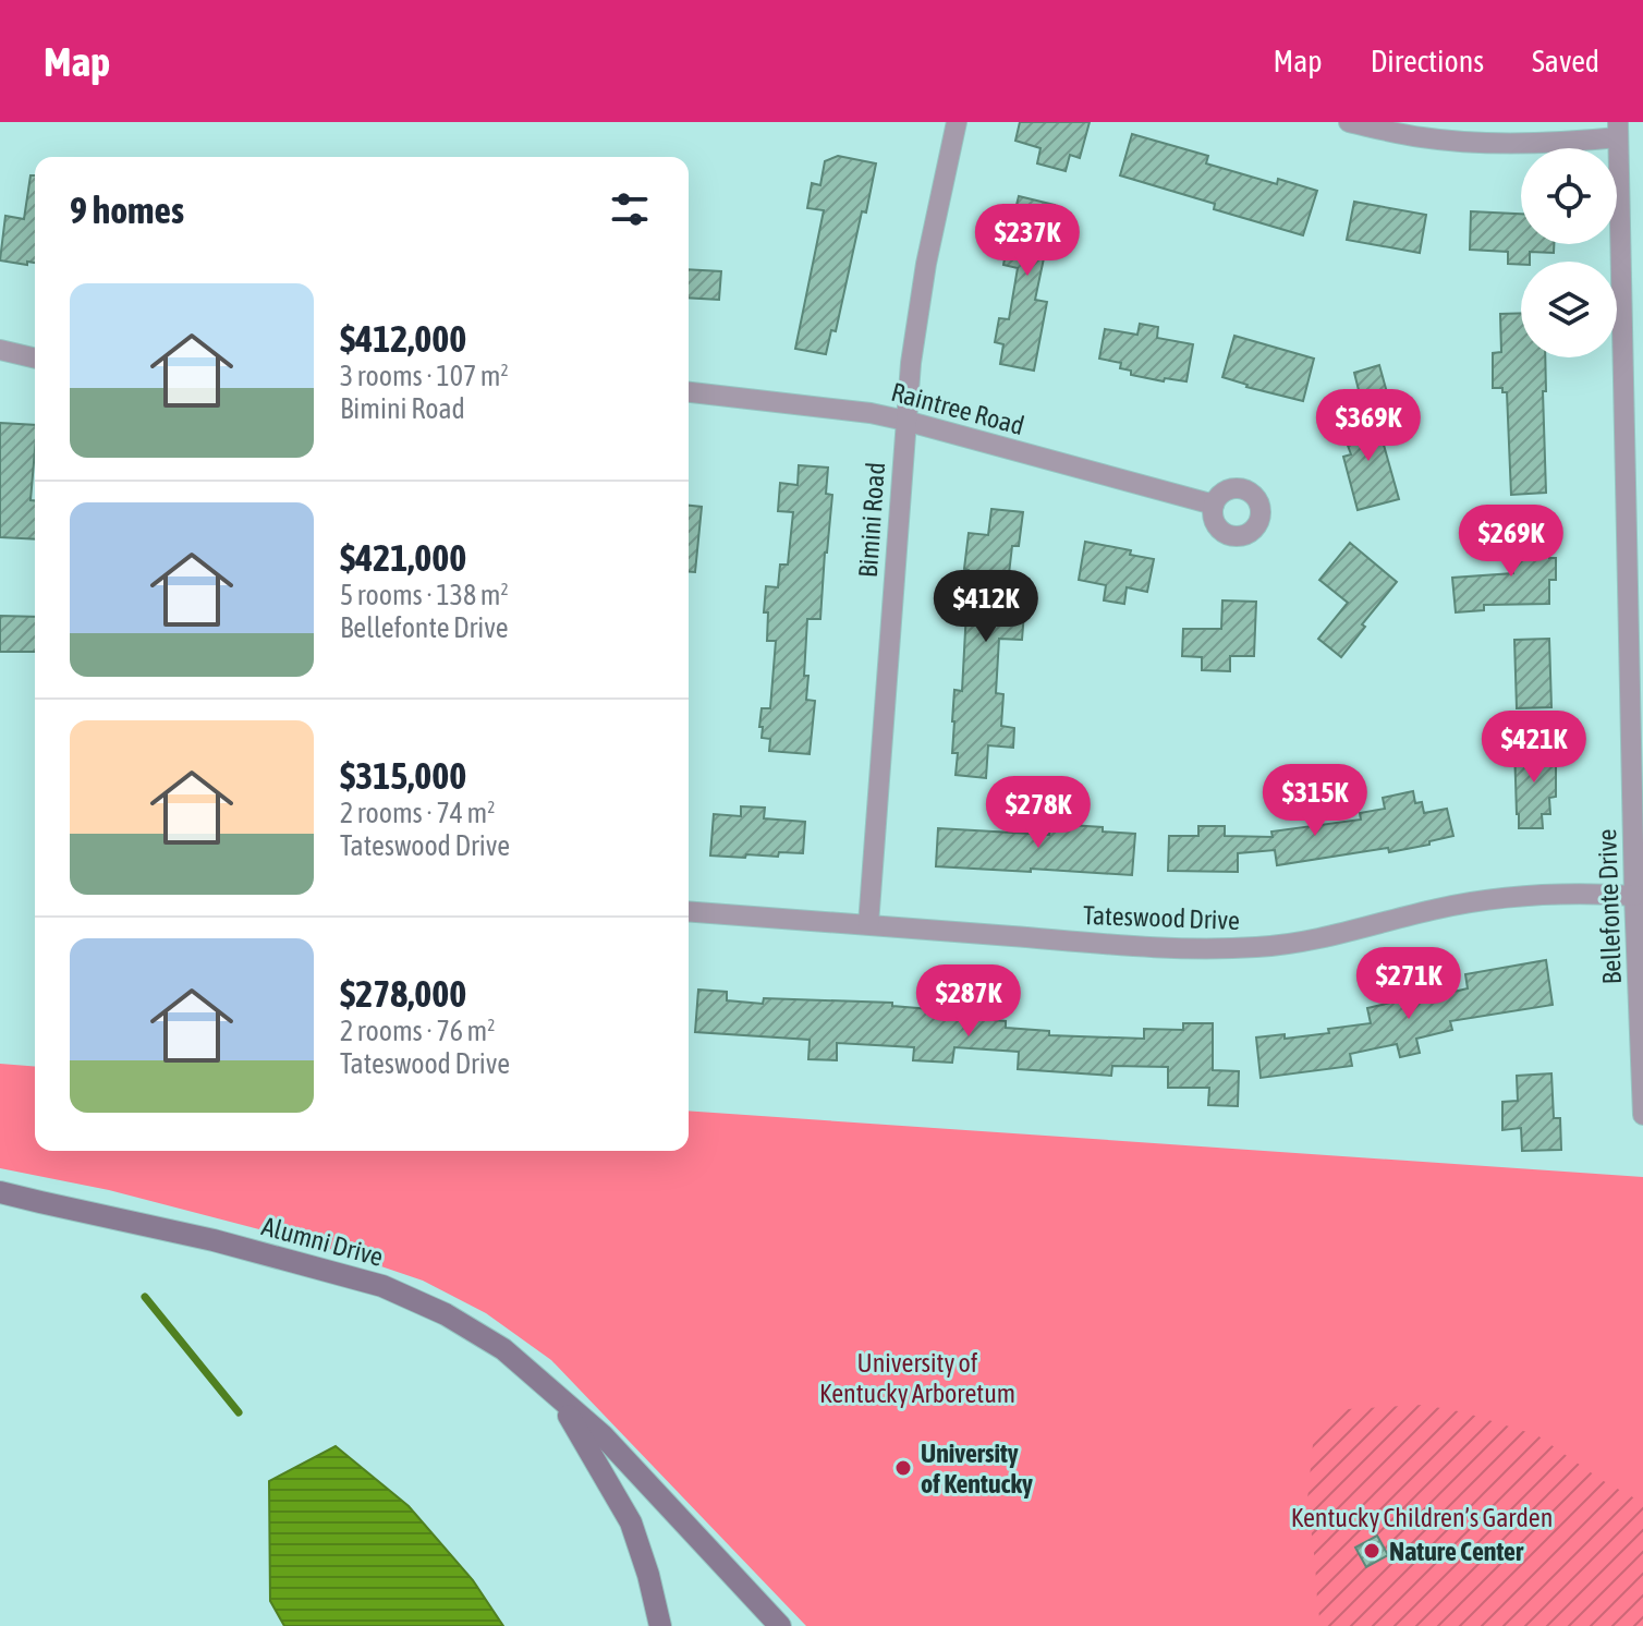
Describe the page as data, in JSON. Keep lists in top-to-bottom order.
{
  "streets": {
    "main road": ["Alumni Drive"],
    "street": [
      "Raintree Road",
      "Bimini Road",
      "Bellefonte Drive",
      "Tateswood Drive"
    ]
  },
  "crossings": [
    ["Raintree Road", "Bimini Road"],
    ["Bimini Road", "Tateswood Drive"],
    ["Bellefonte Drive", "Tateswood Drive"]
  ],
  "parks": ["University of Kentucky Arboretum", "Kentucky Children’s Garden"],
  "places": ["University of Kentucky", "Nature Center"],
  "page": {
    "header": "Map",
    "nav": ["Map", "Directions", "Saved"],
    "heading": "9 homes",
    "price": [
      "$237K",
      "$369K",
      "$269K",
      "$412K",
      "$421K",
      "$315K",
      "$278K",
      "$271K",
      "$287K"
    ],
    "list": [
      {
        "name": "$412,000",
        "note": "3 rooms · 107 m² · Bimini Road"
      },
      {
        "name": "$421,000",
        "note": "5 rooms · 138 m² · Bellefonte Drive"
      },
      {
        "name": "$315,000",
        "note": "2 rooms · 74 m² · Tateswood Drive"
      },
      {
        "name": "$278,000",
        "note": "2 rooms · 76 m² · Tateswood Drive"
      }
    ]
  }
}
